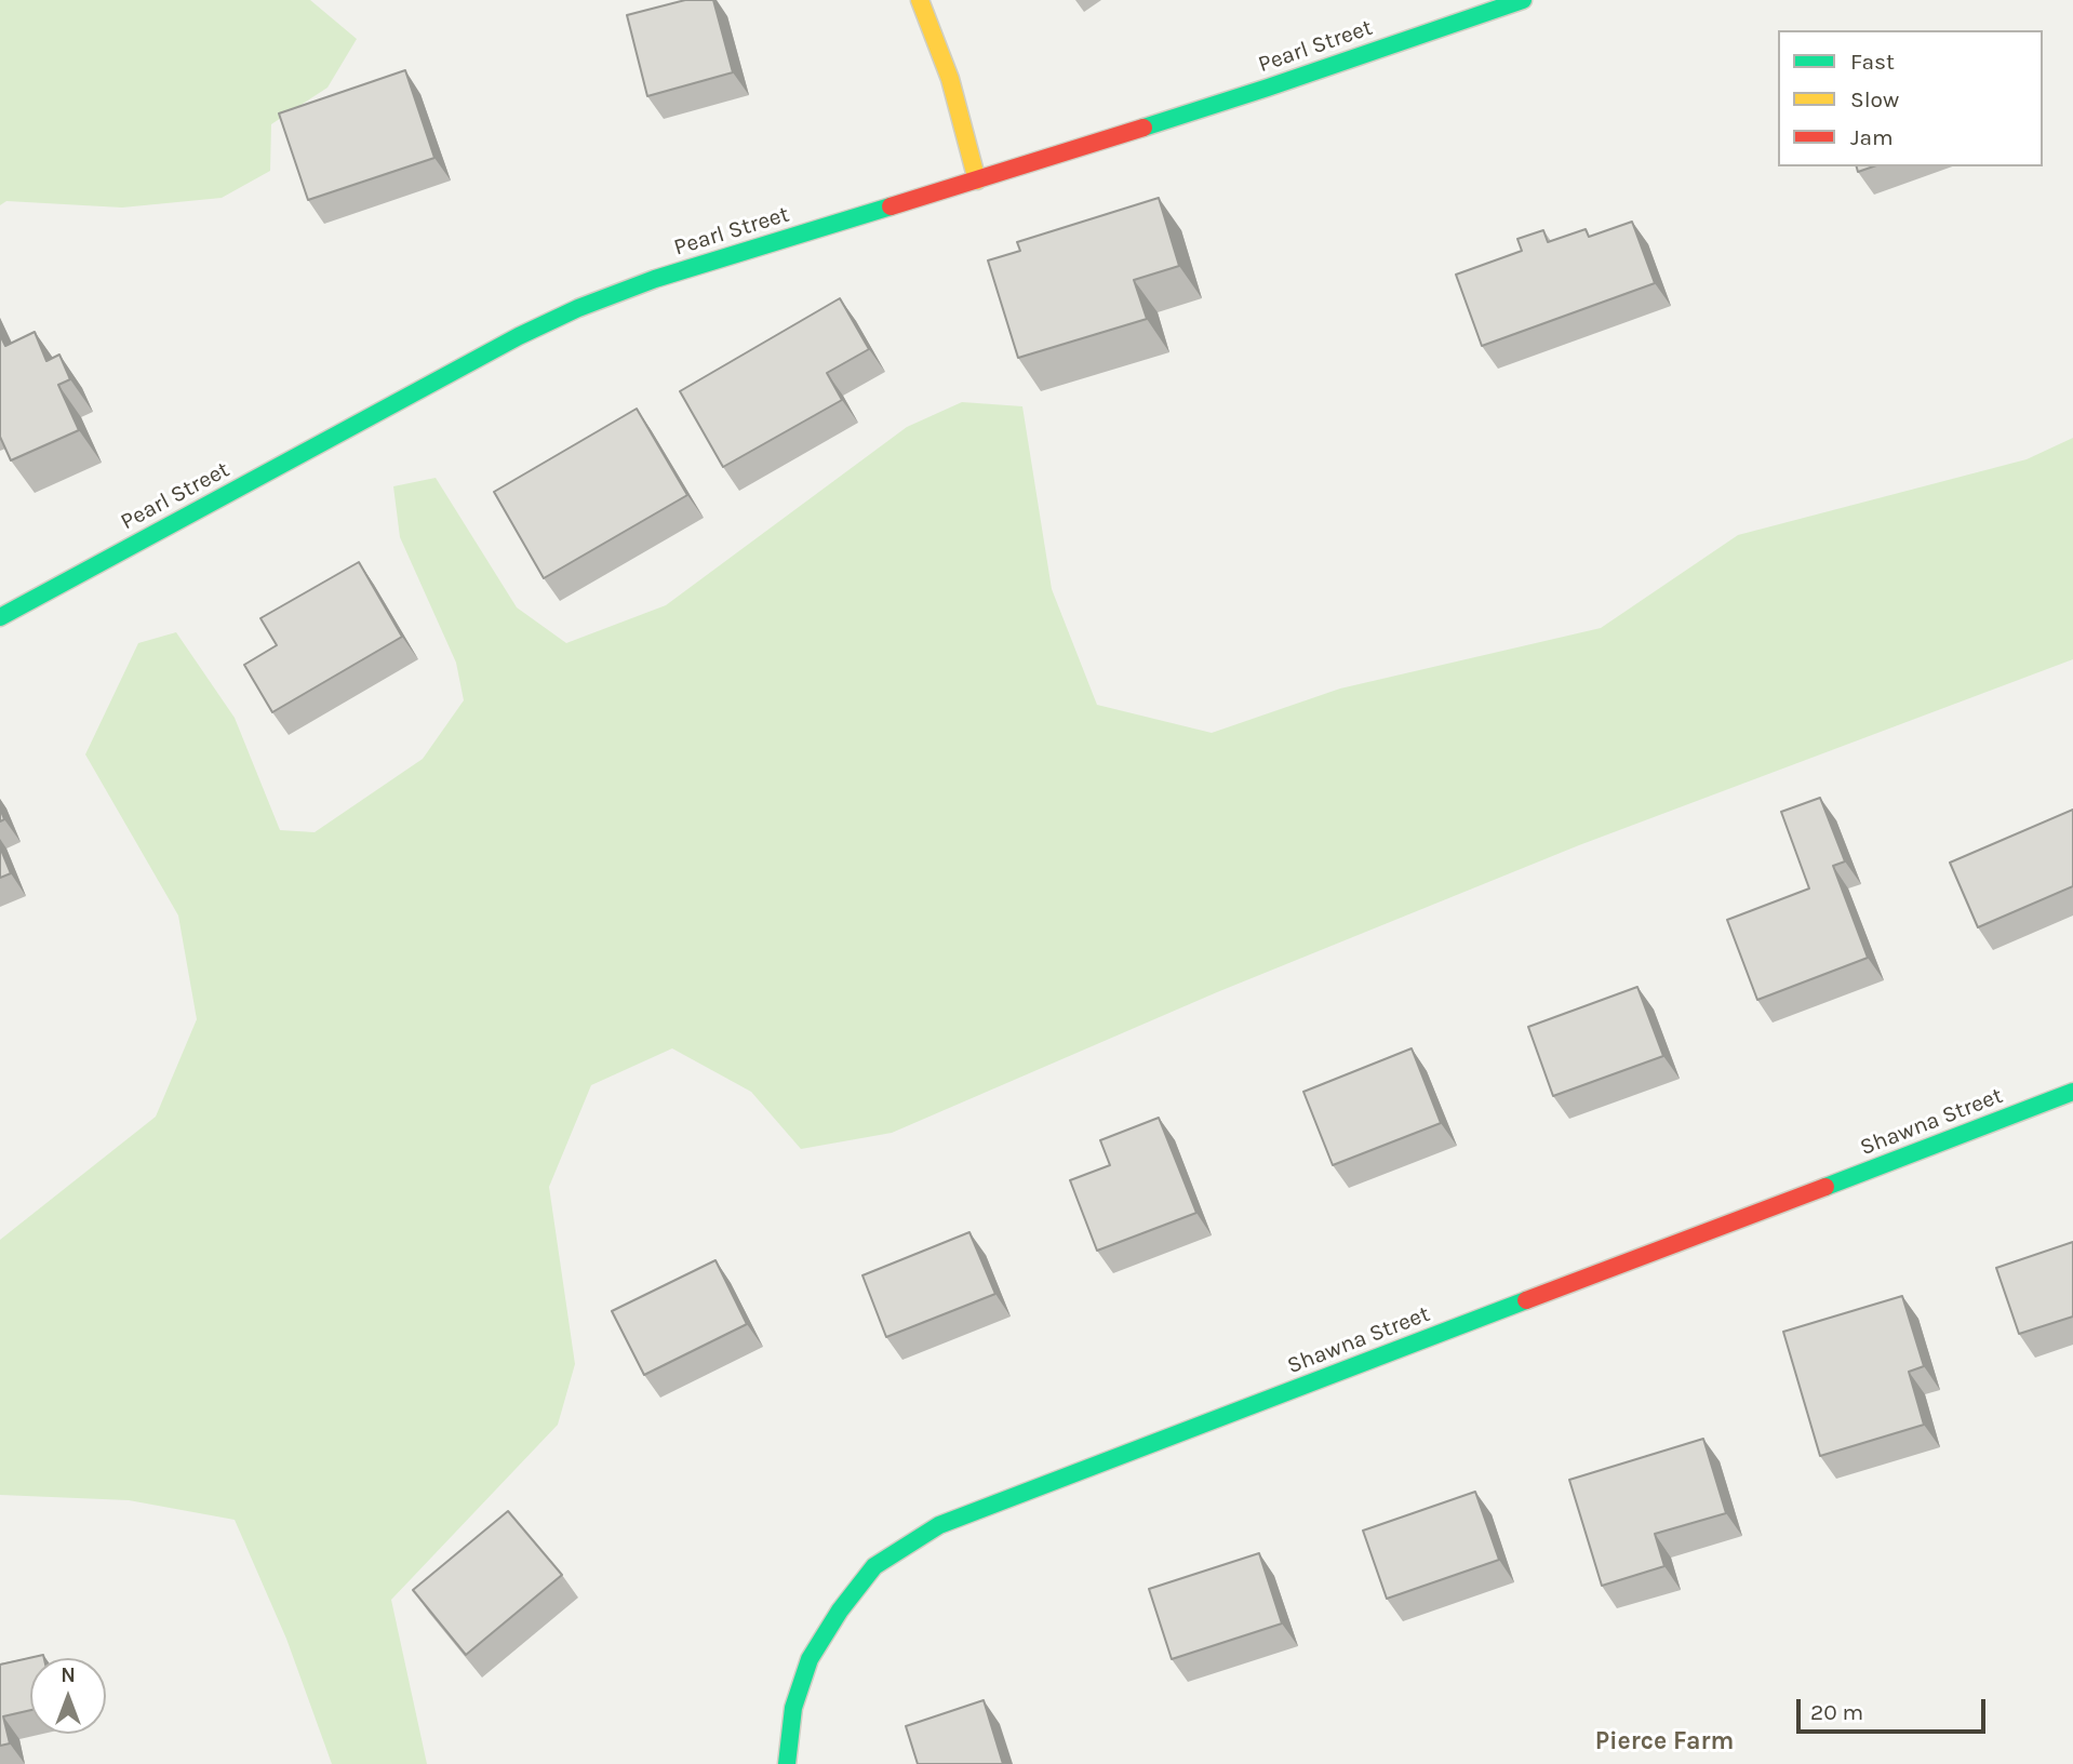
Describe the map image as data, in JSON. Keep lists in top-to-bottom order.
{
  "streets": {
    "street": ["Pearl Street", "Shawna Street"]
  },
  "districts": ["Pierce Farm"],
  "legend": ["Fast", "Slow", "Jam"],
  "scale_bar": "20 m",
  "north": "top"
}
